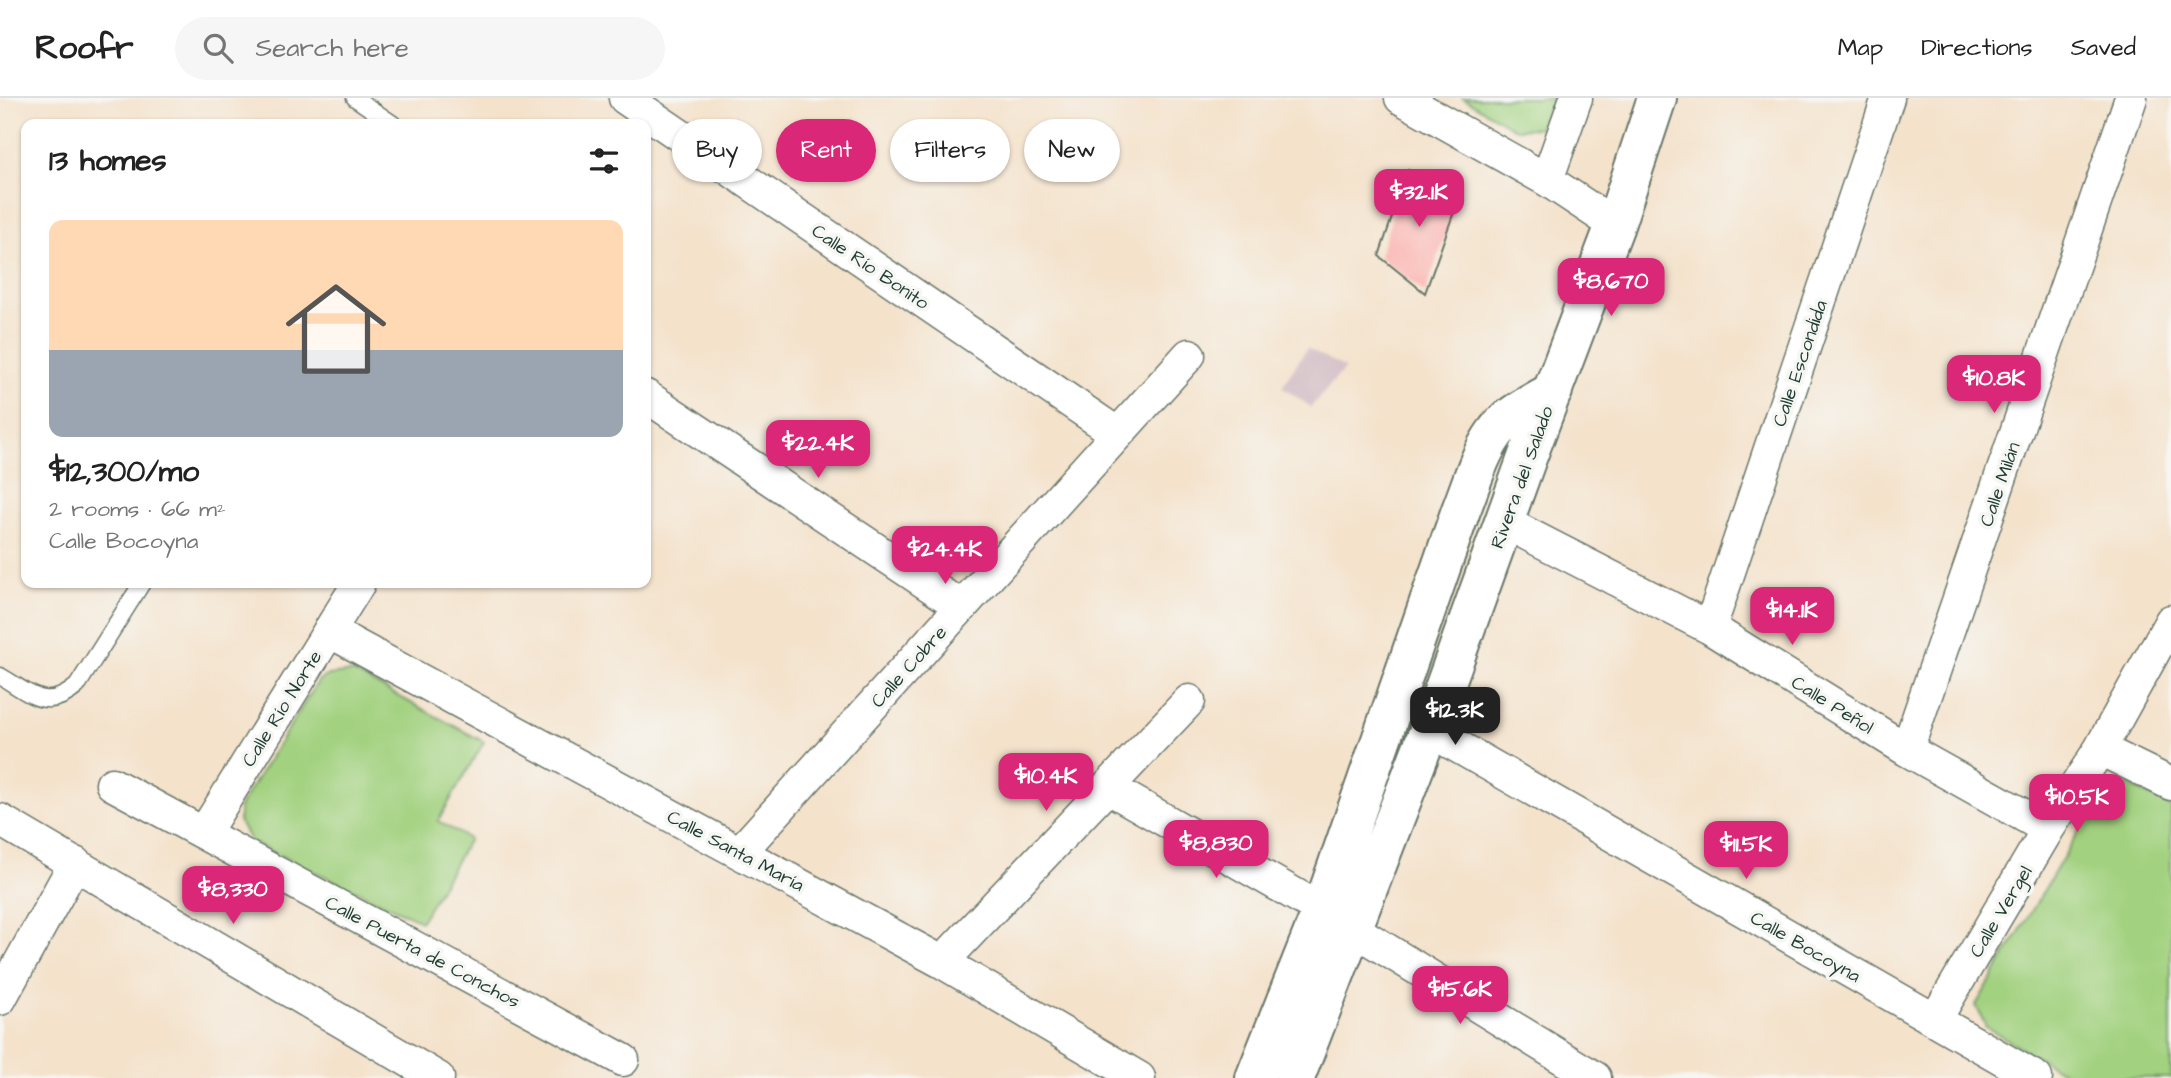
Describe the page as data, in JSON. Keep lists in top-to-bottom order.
{
  "streets": {
    "street": [
      "Calle Río Bonito",
      "Calle Escondida",
      "Rivera del Salado",
      "Calle Milán",
      "Calle Cobre",
      "Calle Peñol",
      "Calle Río Norte",
      "Calle Santa María",
      "Calle Vergel",
      "Calle Bocoyna",
      "Calle Puerta de Conchos"
    ]
  },
  "crossings": [
    ["Calle Río Bonito", "Calle Cobre"],
    ["Calle Escondida", "Calle Peñol"],
    ["Rivera del Salado", "Calle Peñol"],
    ["Rivera del Salado", "Calle Bocoyna"],
    ["Calle Milán", "Calle Peñol"],
    ["Calle Cobre", "Calle Santa María"],
    ["Calle Peñol", "Calle Vergel"],
    ["Calle Río Norte", "Calle Santa María"],
    ["Calle Río Norte", "Calle Puerta de Conchos"],
    ["Calle Vergel", "Calle Bocoyna"]
  ],
  "page": {
    "header": "Roofr",
    "search": "Search here",
    "nav": ["Map", "Directions", "Saved"],
    "chip": [
      "Buy",
      "Rent",
      "Filters",
      "New"
    ],
    "heading": "13 homes",
    "price": [
      "$32.1K",
      "$8,670",
      "$10.8K",
      "$22.4K",
      "$24.4K",
      "$14.1K",
      "$12.3K",
      "$10.4K",
      "$10.5K",
      "$8,830",
      "$11.5K",
      "$8,330",
      "$15.6K"
    ],
    "list": [
      {
        "name": "$12,300/mo",
        "note": "2 rooms · 66 m² · Calle Bocoyna"
      }
    ]
  }
}
